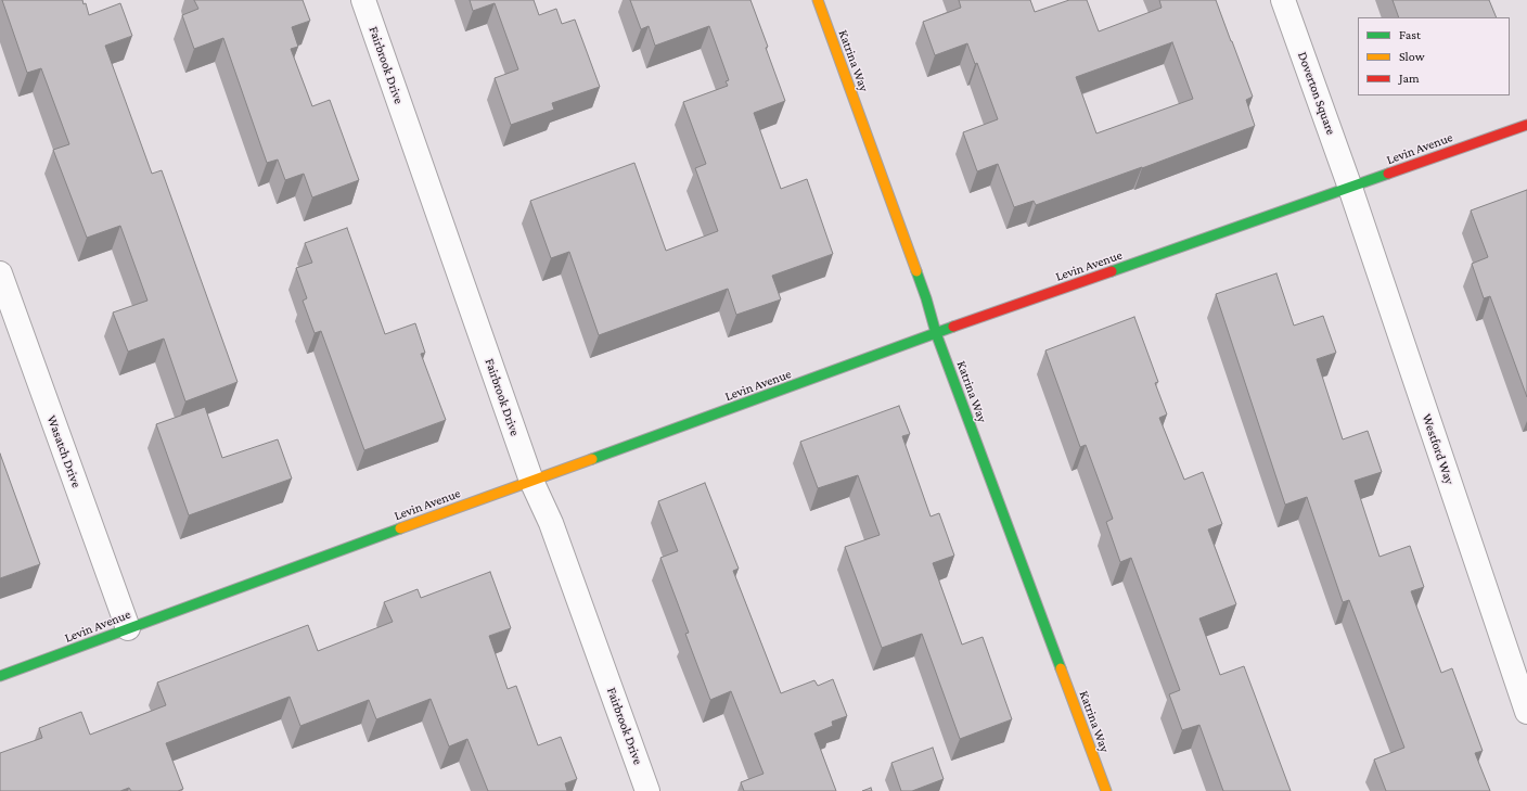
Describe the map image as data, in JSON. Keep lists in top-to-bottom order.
{
  "streets": {
    "street": [
      "Katrina Way",
      "Fairbrook Drive",
      "Doverton Square",
      "Levin Avenue",
      "Westford Way",
      "Wasatch Drive"
    ]
  },
  "crossings": [
    ["Katrina Way", "Levin Avenue"],
    ["Fairbrook Drive", "Levin Avenue"],
    ["Doverton Square", "Levin Avenue"],
    ["Doverton Square", "Westford Way"],
    ["Levin Avenue", "Westford Way"],
    ["Levin Avenue", "Wasatch Drive"]
  ],
  "legend": ["Fast", "Slow", "Jam"]
}
